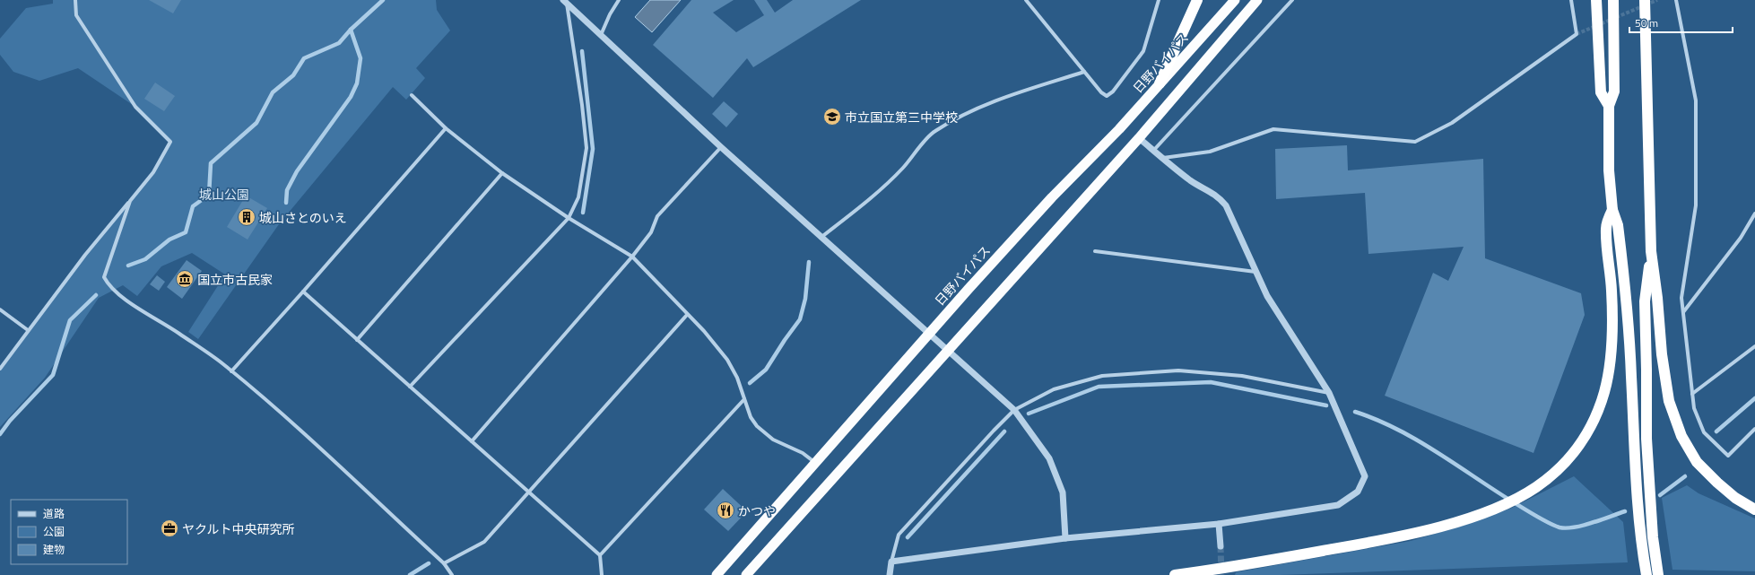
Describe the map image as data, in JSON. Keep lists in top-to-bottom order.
{
  "streets": {
    "highway": ["日野バイパス"]
  },
  "parks": ["城山公園"],
  "places": {
    "school or university": ["市立国立第三中学校"],
    "building": ["城山さとのいえ"],
    "museum": ["国立市古民家"],
    "restaurant": ["かつや"],
    "office": ["ヤクルト中央研究所"]
  },
  "legend": ["道路", "公園", "建物"],
  "scale_bar": "50 m"
}
